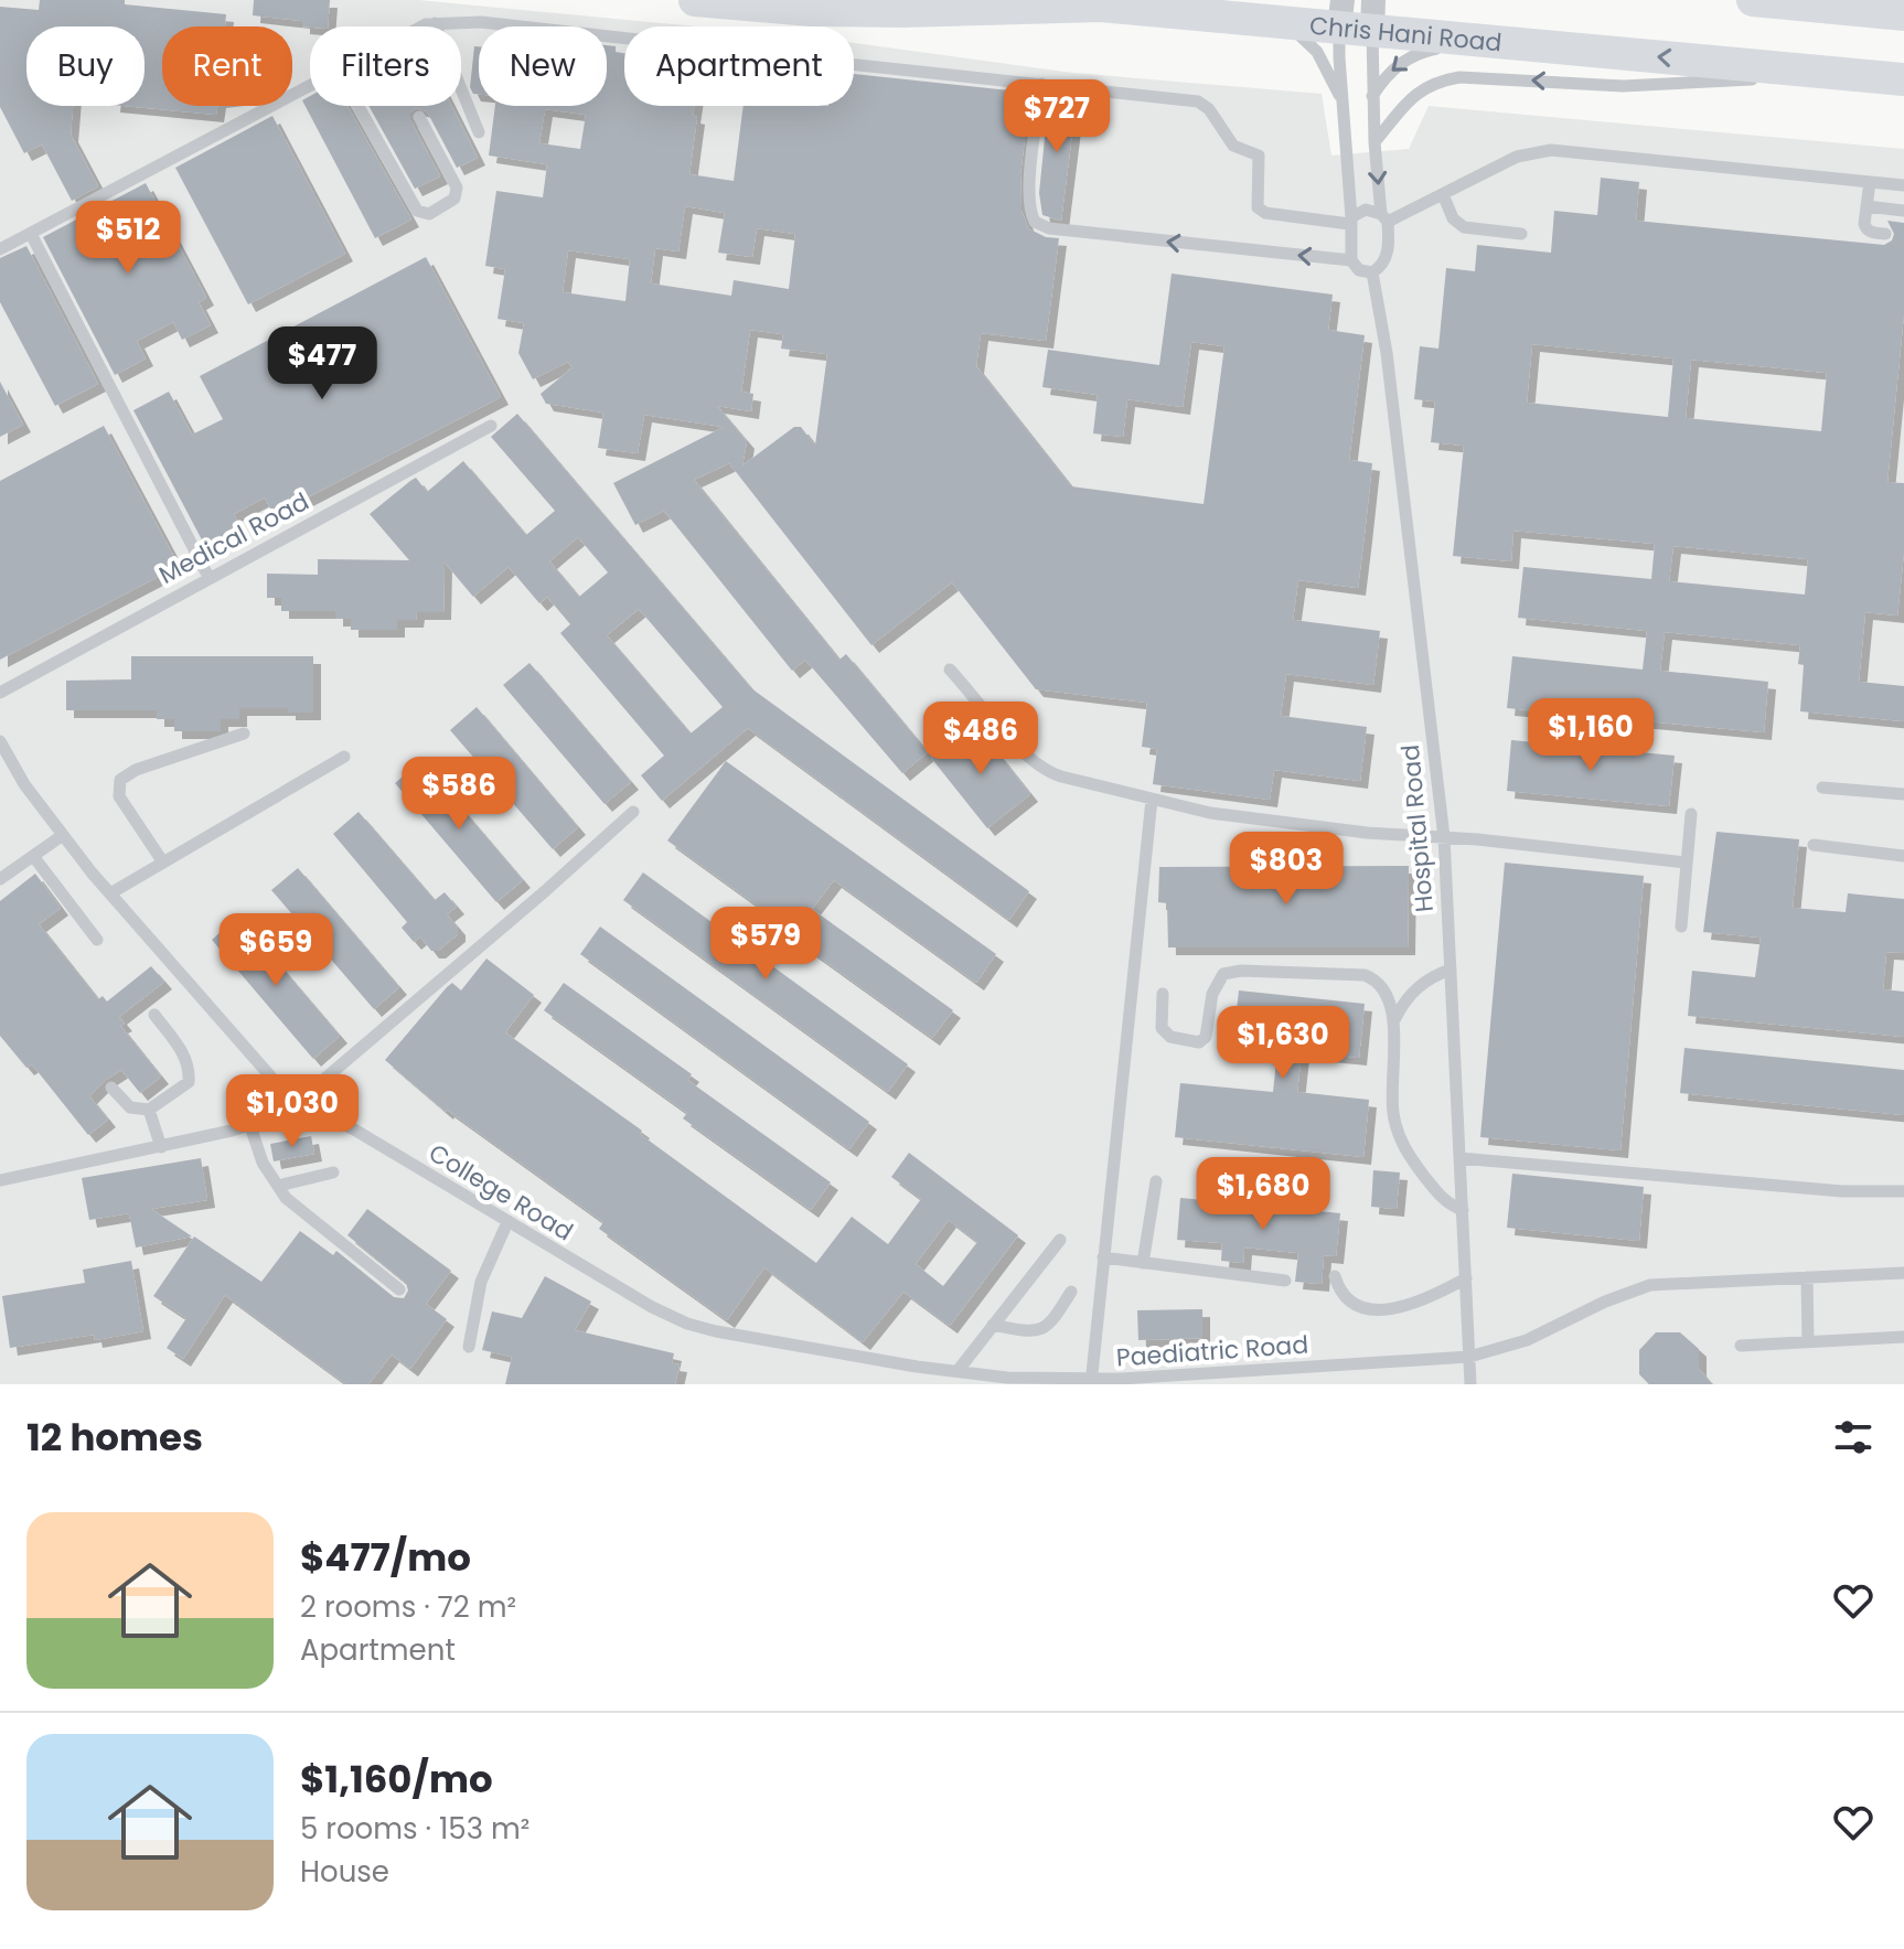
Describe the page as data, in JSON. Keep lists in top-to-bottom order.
{
  "streets": {
    "main road": ["Chris Hani Road"],
    "lane": [
      "Medical Road",
      "Hospital Road",
      "College Road",
      "Paediatric Road"
    ]
  },
  "crossings": [
    ["Hospital Road", "Paediatric Road"],
    ["College Road", "Paediatric Road"]
  ],
  "page": {
    "chip": [
      "Buy",
      "Rent",
      "Filters",
      "New",
      "Apartment"
    ],
    "price": [
      "$727",
      "$512",
      "$477",
      "$1,160",
      "$486",
      "$586",
      "$803",
      "$579",
      "$659",
      "$1,630",
      "$1,030",
      "$1,680"
    ],
    "heading": "12 homes",
    "list": [
      {
        "name": "$477/mo",
        "note": "2 rooms · 72 m² · Apartment"
      },
      {
        "name": "$1,160/mo",
        "note": "5 rooms · 153 m² · House"
      }
    ]
  }
}
